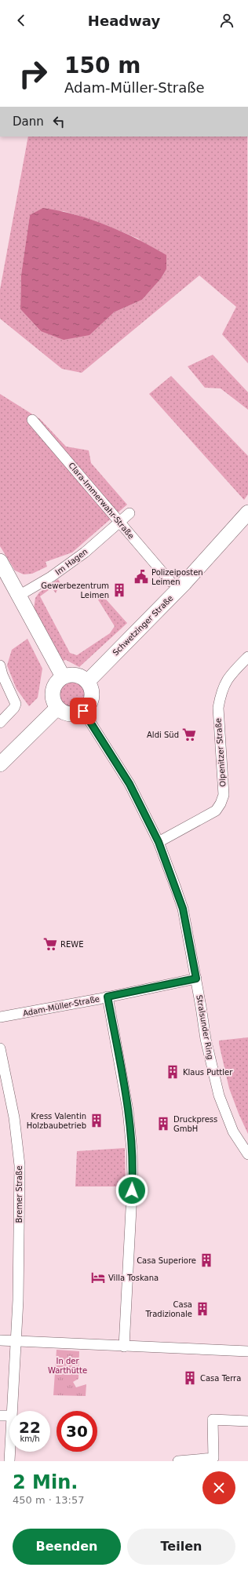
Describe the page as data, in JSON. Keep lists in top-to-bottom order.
{
  "streets": {
    "main road": ["Schwetzinger Straße"],
    "street": [
      "Clara-Immerwahr-Straße",
      "Im Hagen",
      "Olpenitzer Straße",
      "Adam-Müller-Straße",
      "Stralsunder Ring",
      "Bremer Straße"
    ]
  },
  "crossings": [
    ["Clara-Immerwahr-Straße", "Im Hagen"],
    ["Schwetzinger Straße", "Stralsunder Ring"],
    ["Olpenitzer Straße", "Stralsunder Ring"],
    ["Adam-Müller-Straße", "Stralsunder Ring"]
  ],
  "parks": ["In der Warthütte"],
  "places": {
    "public building": ["Polizeiposten Leimen"],
    "building": [
      "Gewerbezentrum Leimen",
      "Klaus Puttler",
      "Kress Valentin Holzbaubetrieb",
      "Druckpress GmbH",
      "Casa Superiore",
      "Casa Tradizionale",
      "Casa Terra"
    ],
    "supermarket": ["Aldi Süd", "REWE"],
    "hotel": ["Villa Toskana"]
  },
  "page": {
    "header": "Headway",
    "turn": ["150 m", "Adam-Müller-Straße"],
    "then": "Dann",
    "speed": "22 km/h",
    "limit": "30",
    "heading": ["2 Min.", "450 m · 13:57"],
    "buttons": ["Beenden", "Teilen"]
  }
}
